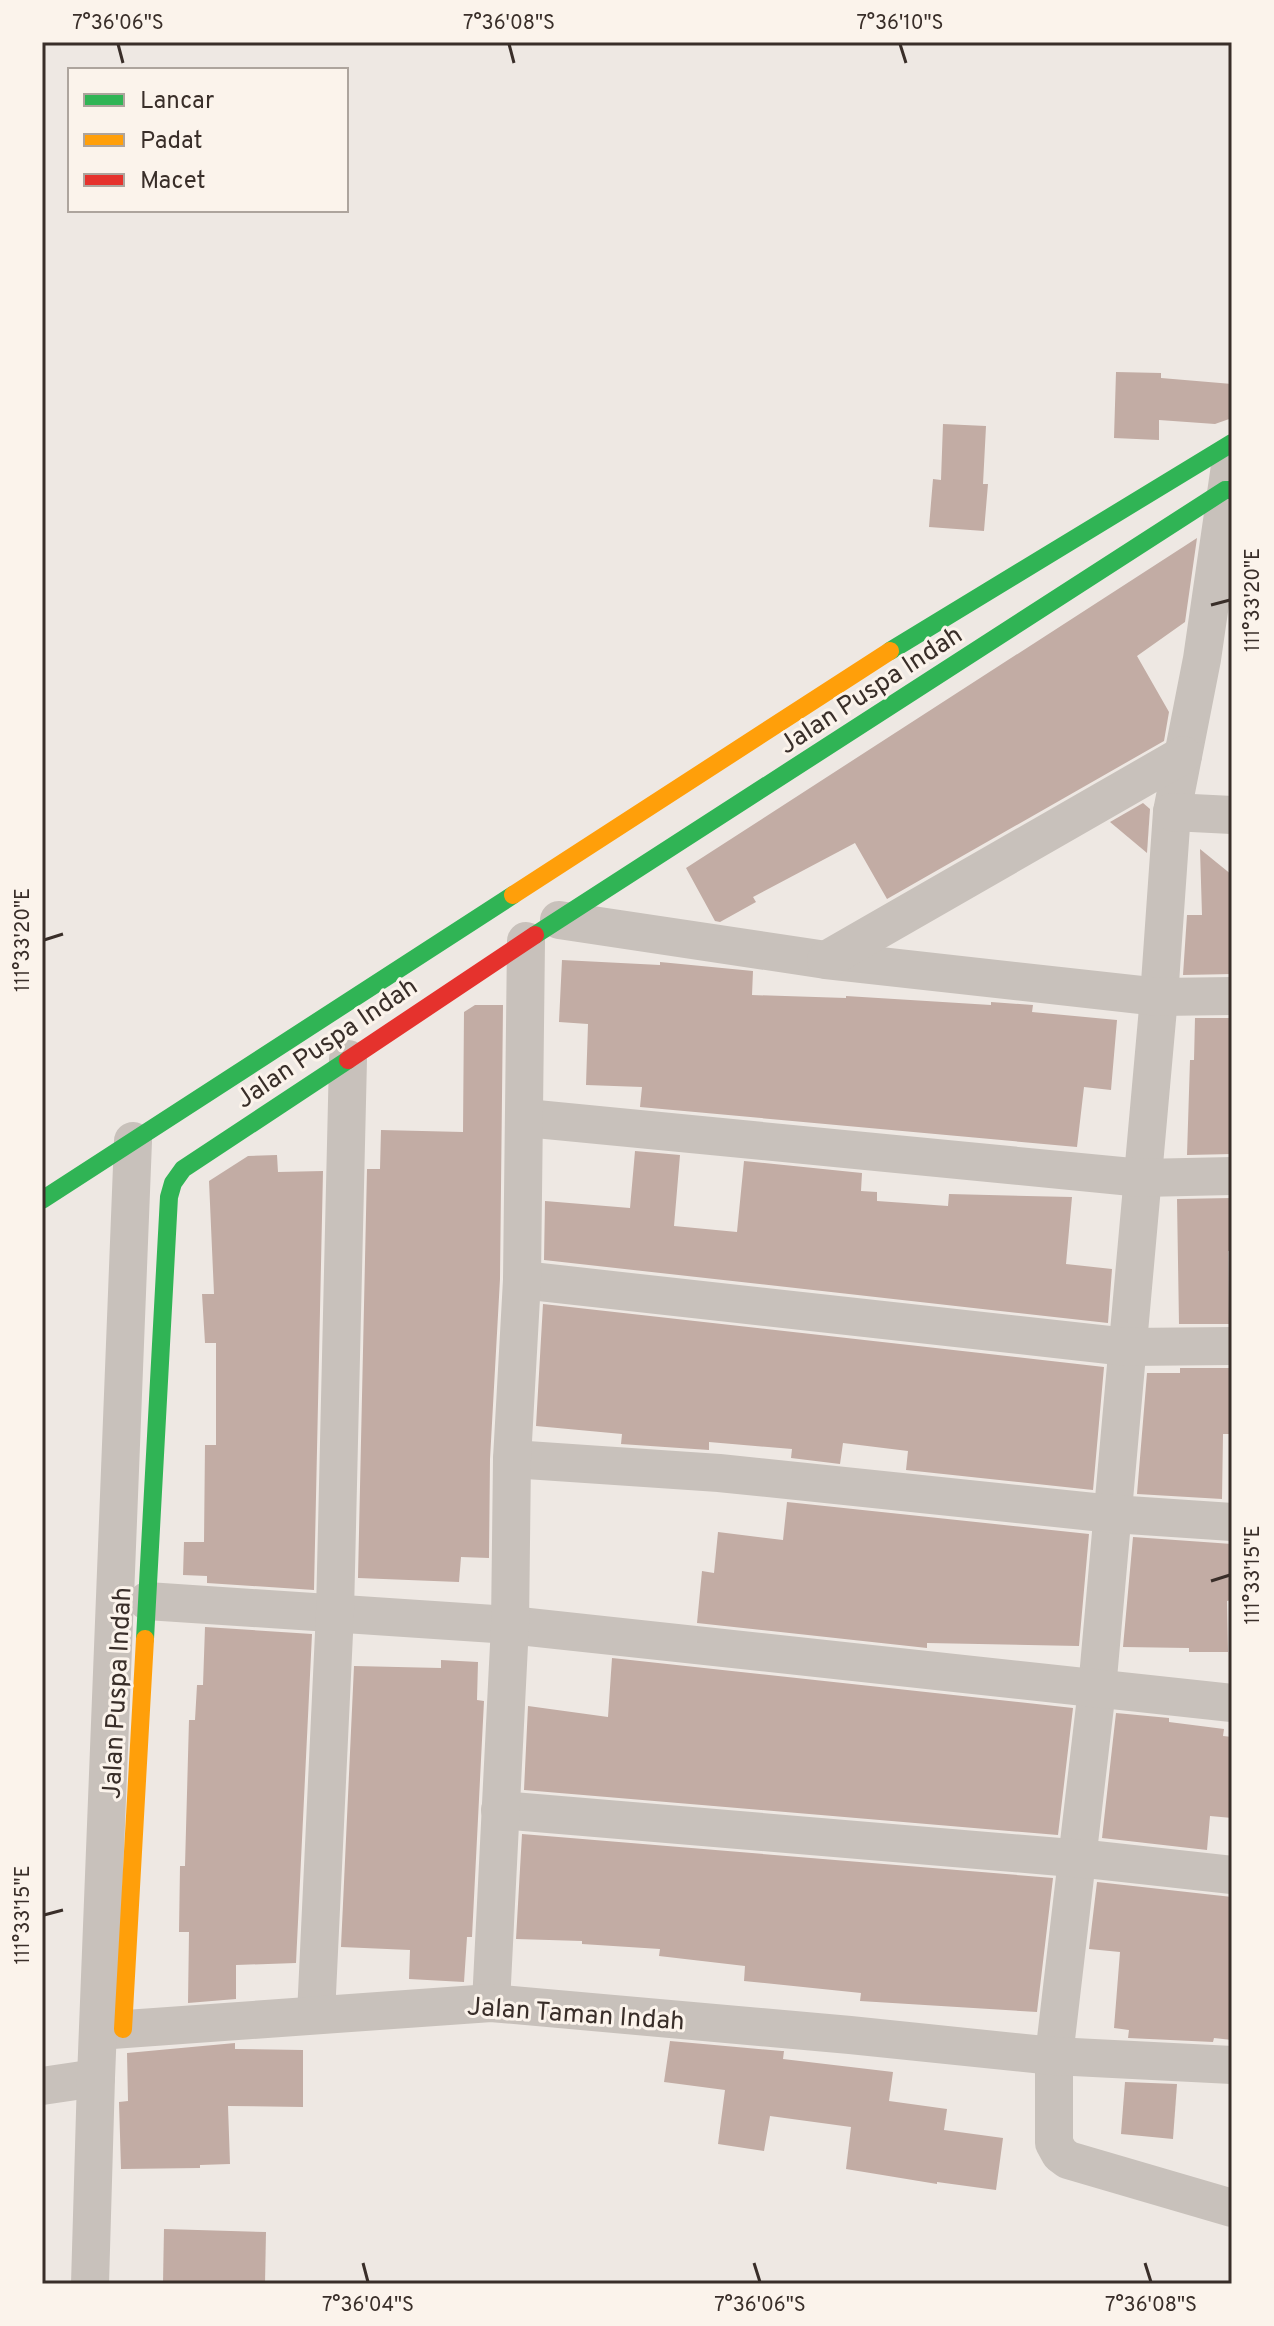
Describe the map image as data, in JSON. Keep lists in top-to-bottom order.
{
  "streets": {
    "street": ["Jalan Puspa Indah", "Jalan Taman Indah"]
  },
  "crossings": [
    ["Jalan Puspa Indah", "Jalan Taman Indah"]
  ],
  "legend": ["Lancar", "Padat", "Macet"],
  "coordinates": [
    "7°36'06\"S",
    "7°36'08\"S",
    "7°36'10\"S",
    "111°33'20\"E",
    "111°33'15\"E",
    "7°36'04\"S"
  ]
}
